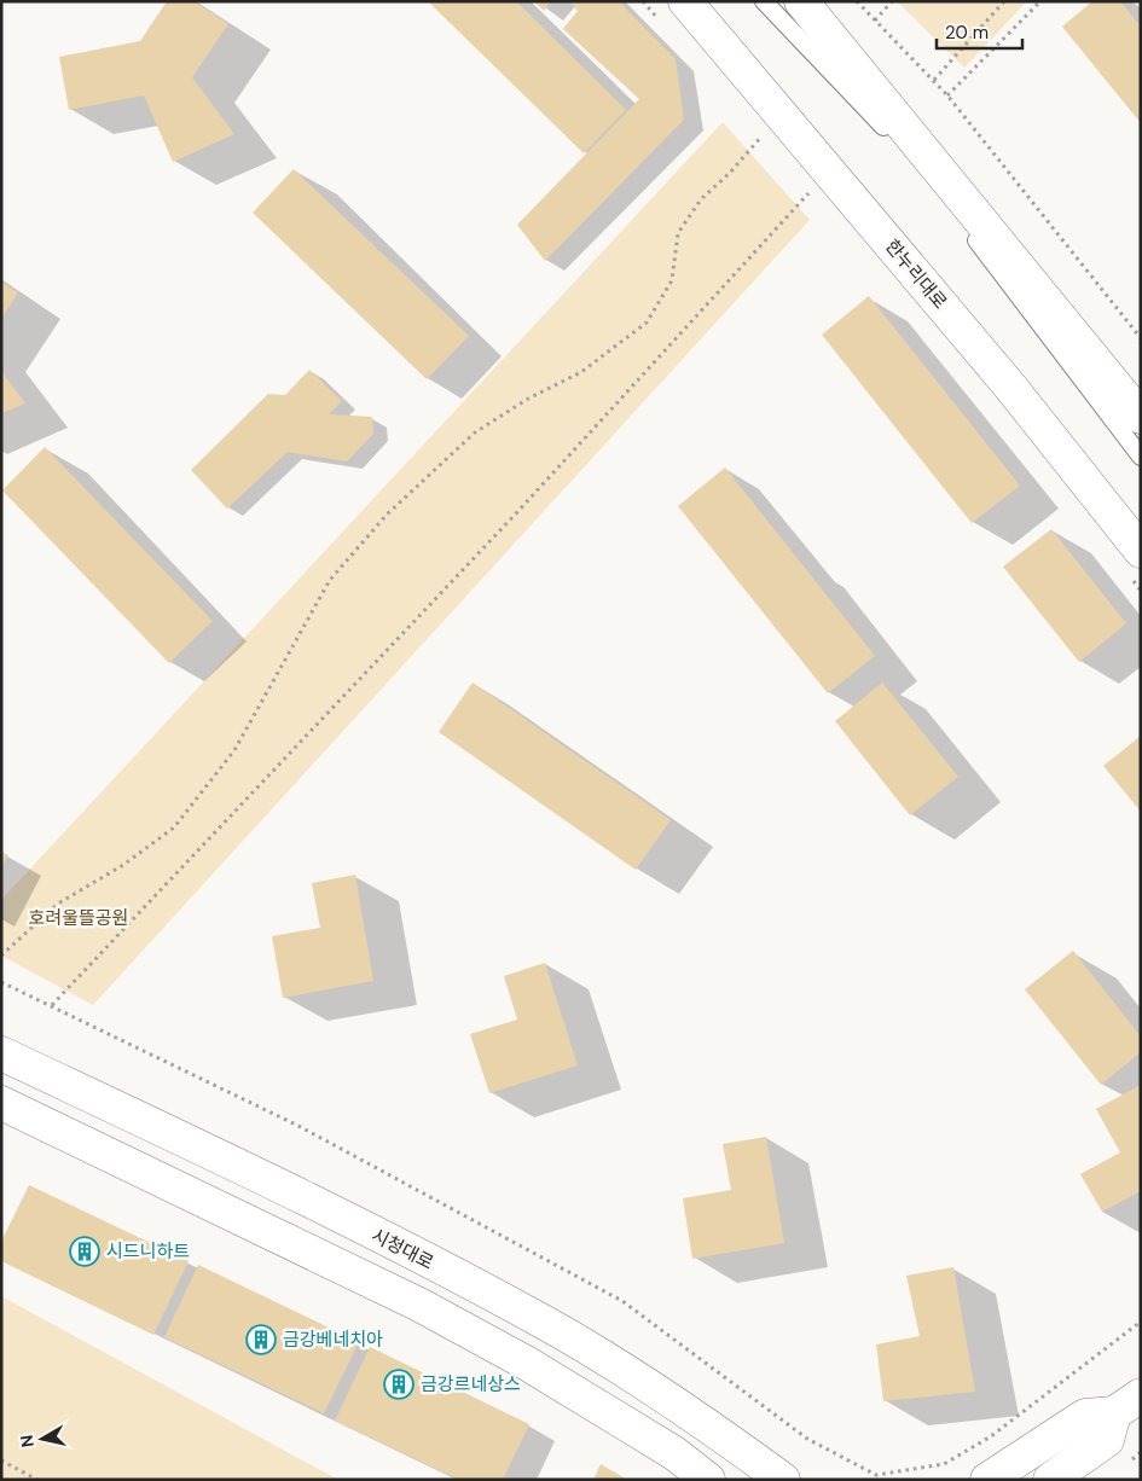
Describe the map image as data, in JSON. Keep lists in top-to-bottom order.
{
  "streets": {
    "street": ["한누리대로", "시청대로"]
  },
  "parks": ["호려울뜰공원"],
  "places": {
    "building": ["시드니하트", "금강베네치아", "금강르네상스"]
  },
  "scale_bar": "20 m",
  "north": "left"
}
